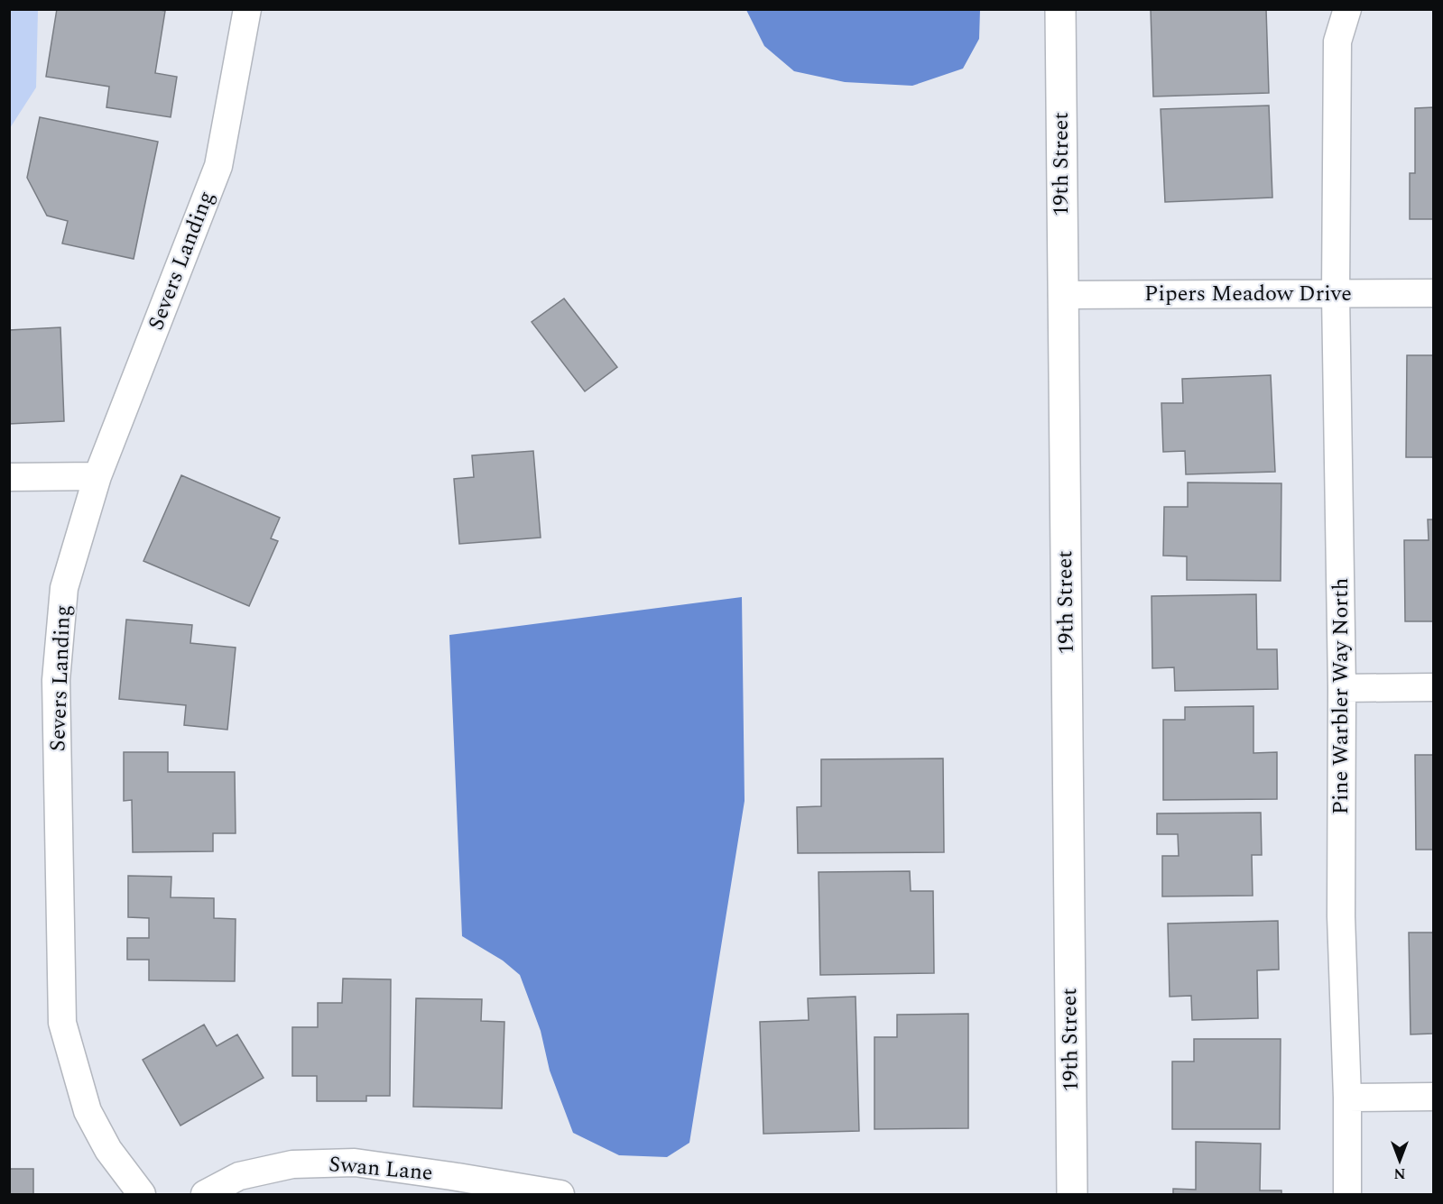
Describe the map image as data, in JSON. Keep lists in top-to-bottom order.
{
  "streets": {
    "street": [
      "19th Street",
      "Severs Landing",
      "Pipers Meadow Drive",
      "Pine Warbler Way North",
      "Swan Lane"
    ]
  },
  "crossings": [
    ["19th Street", "Pipers Meadow Drive"],
    ["Pipers Meadow Drive", "Pine Warbler Way North"]
  ],
  "north": "bottom"
}
